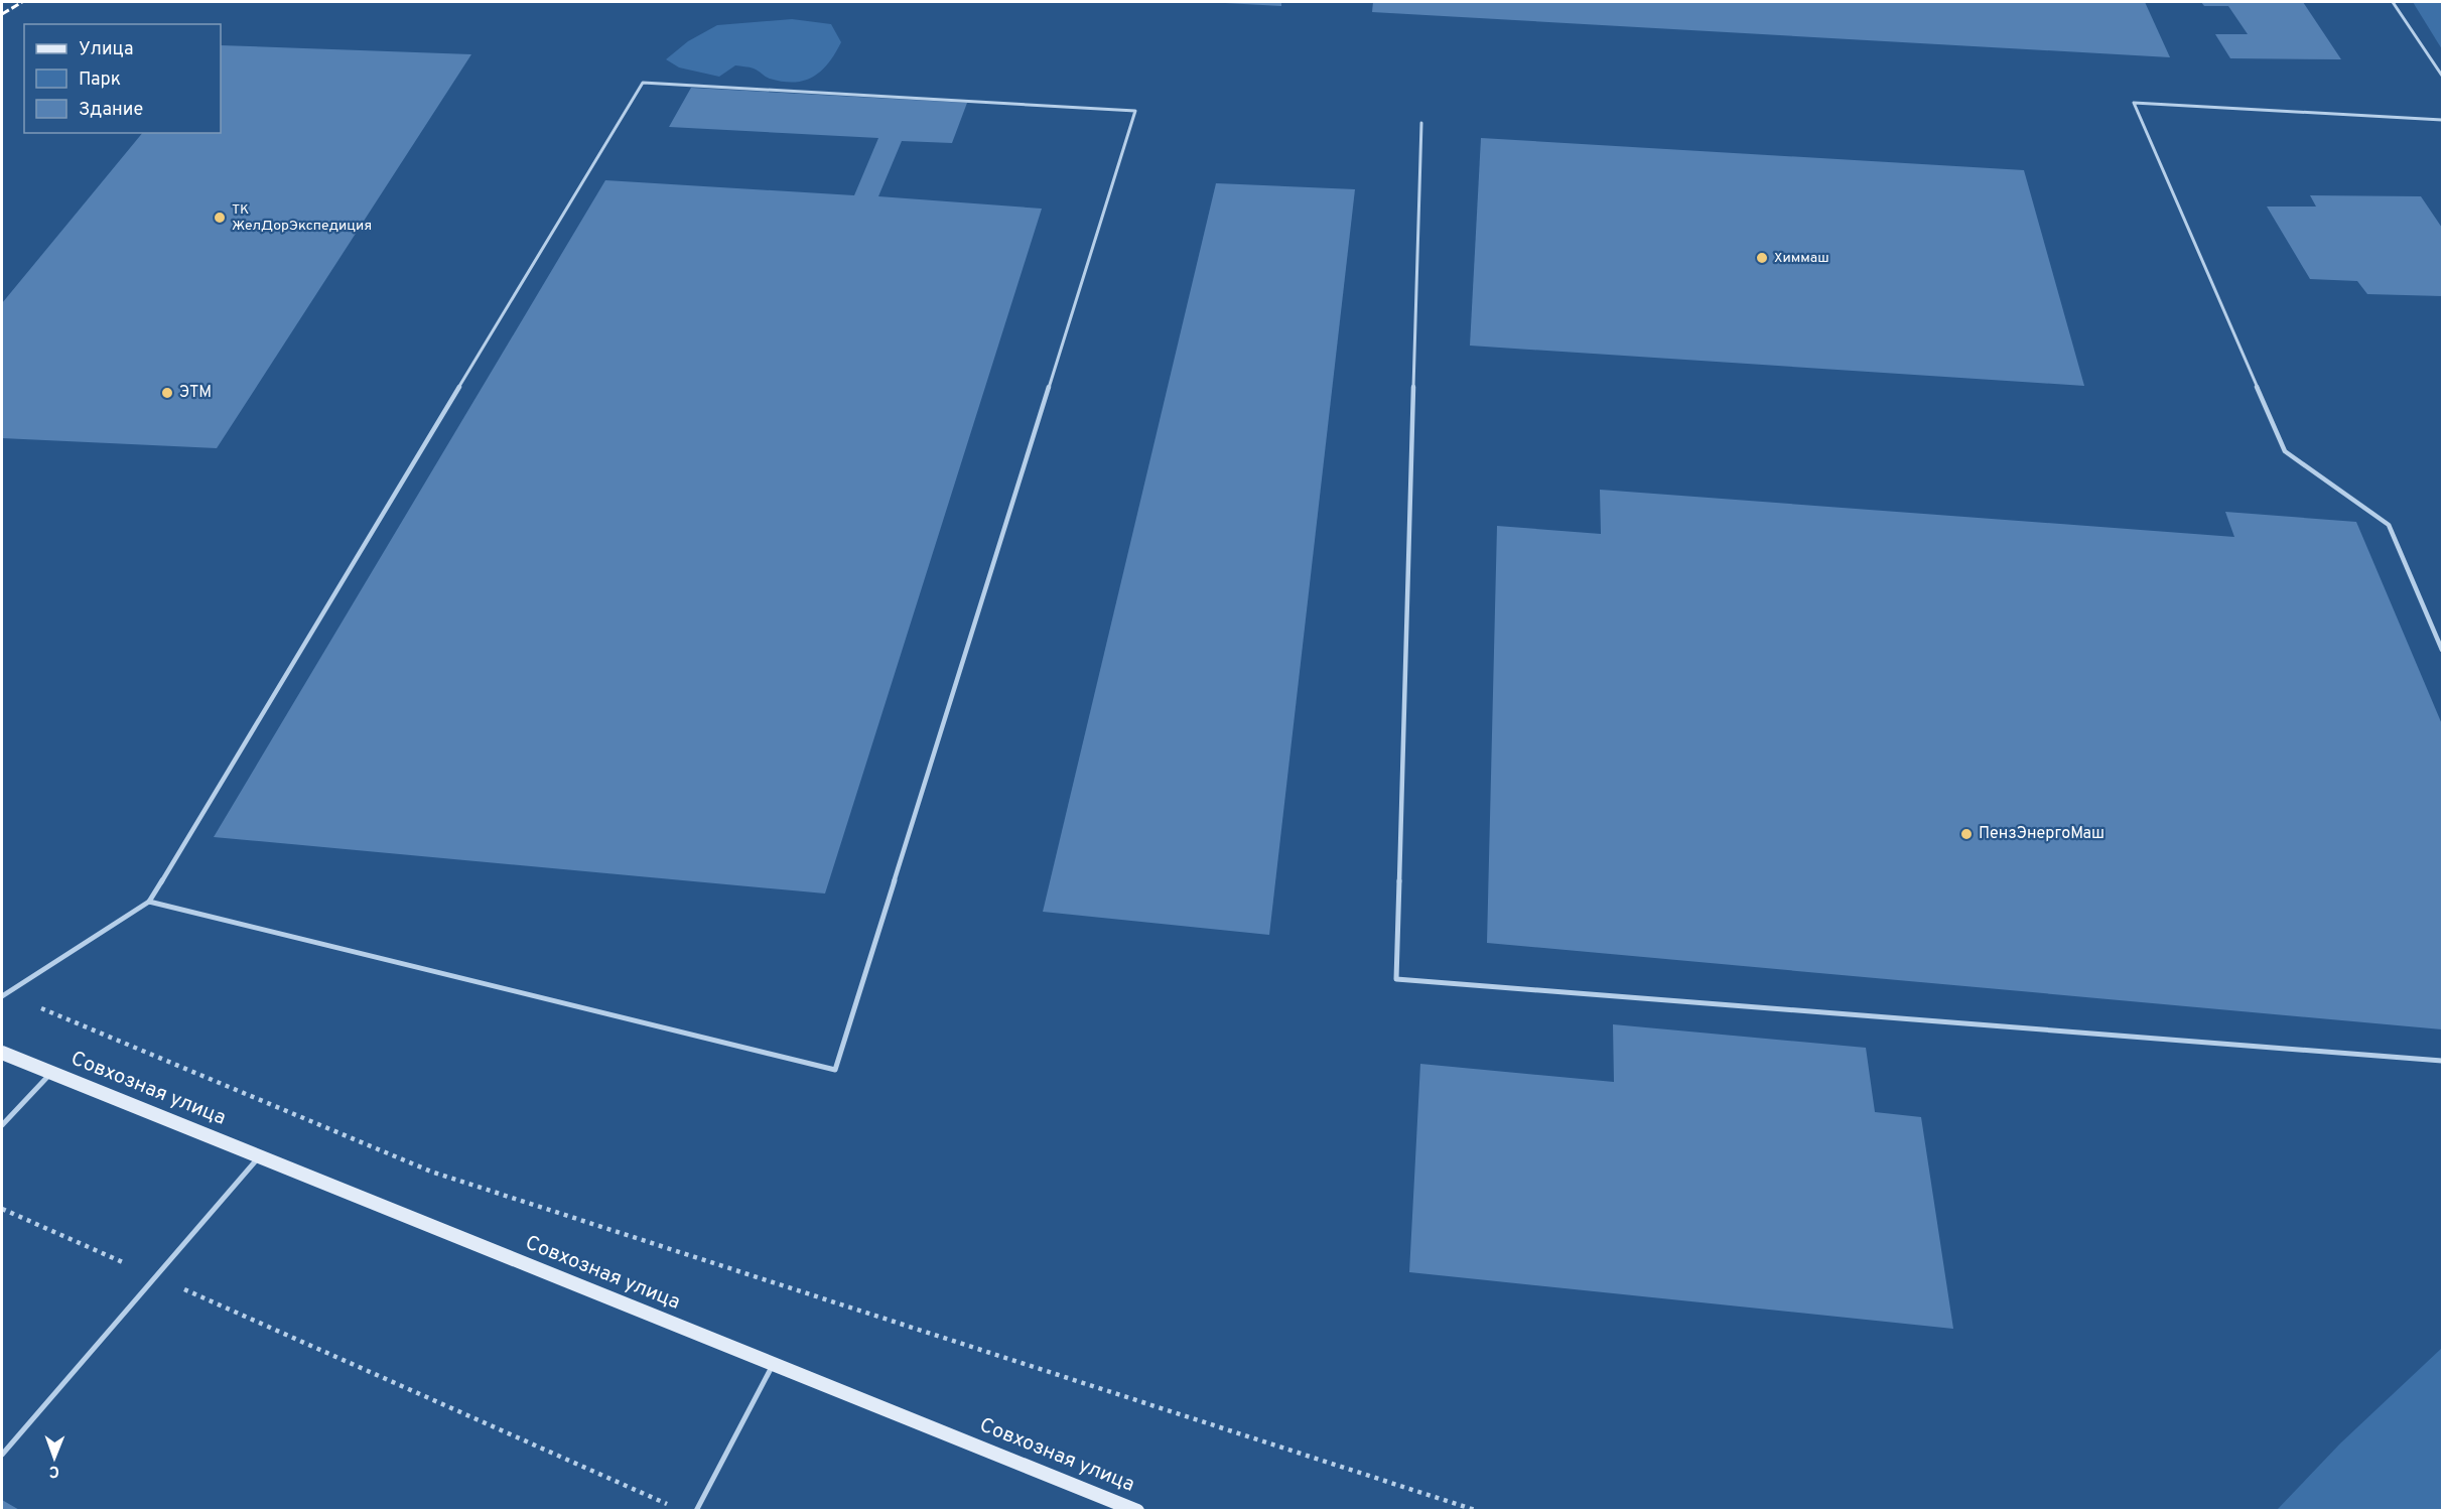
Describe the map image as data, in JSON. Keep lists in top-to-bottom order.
{
  "streets": {
    "main road": ["Совхозная улица"]
  },
  "places": [
    "ТК ЖелДорЭкспедиция",
    "Химмаш",
    "ЭТМ",
    "ПензЭнергоМаш"
  ],
  "legend": ["Улица", "Парк", "Здание"],
  "north": "bottom"
}
